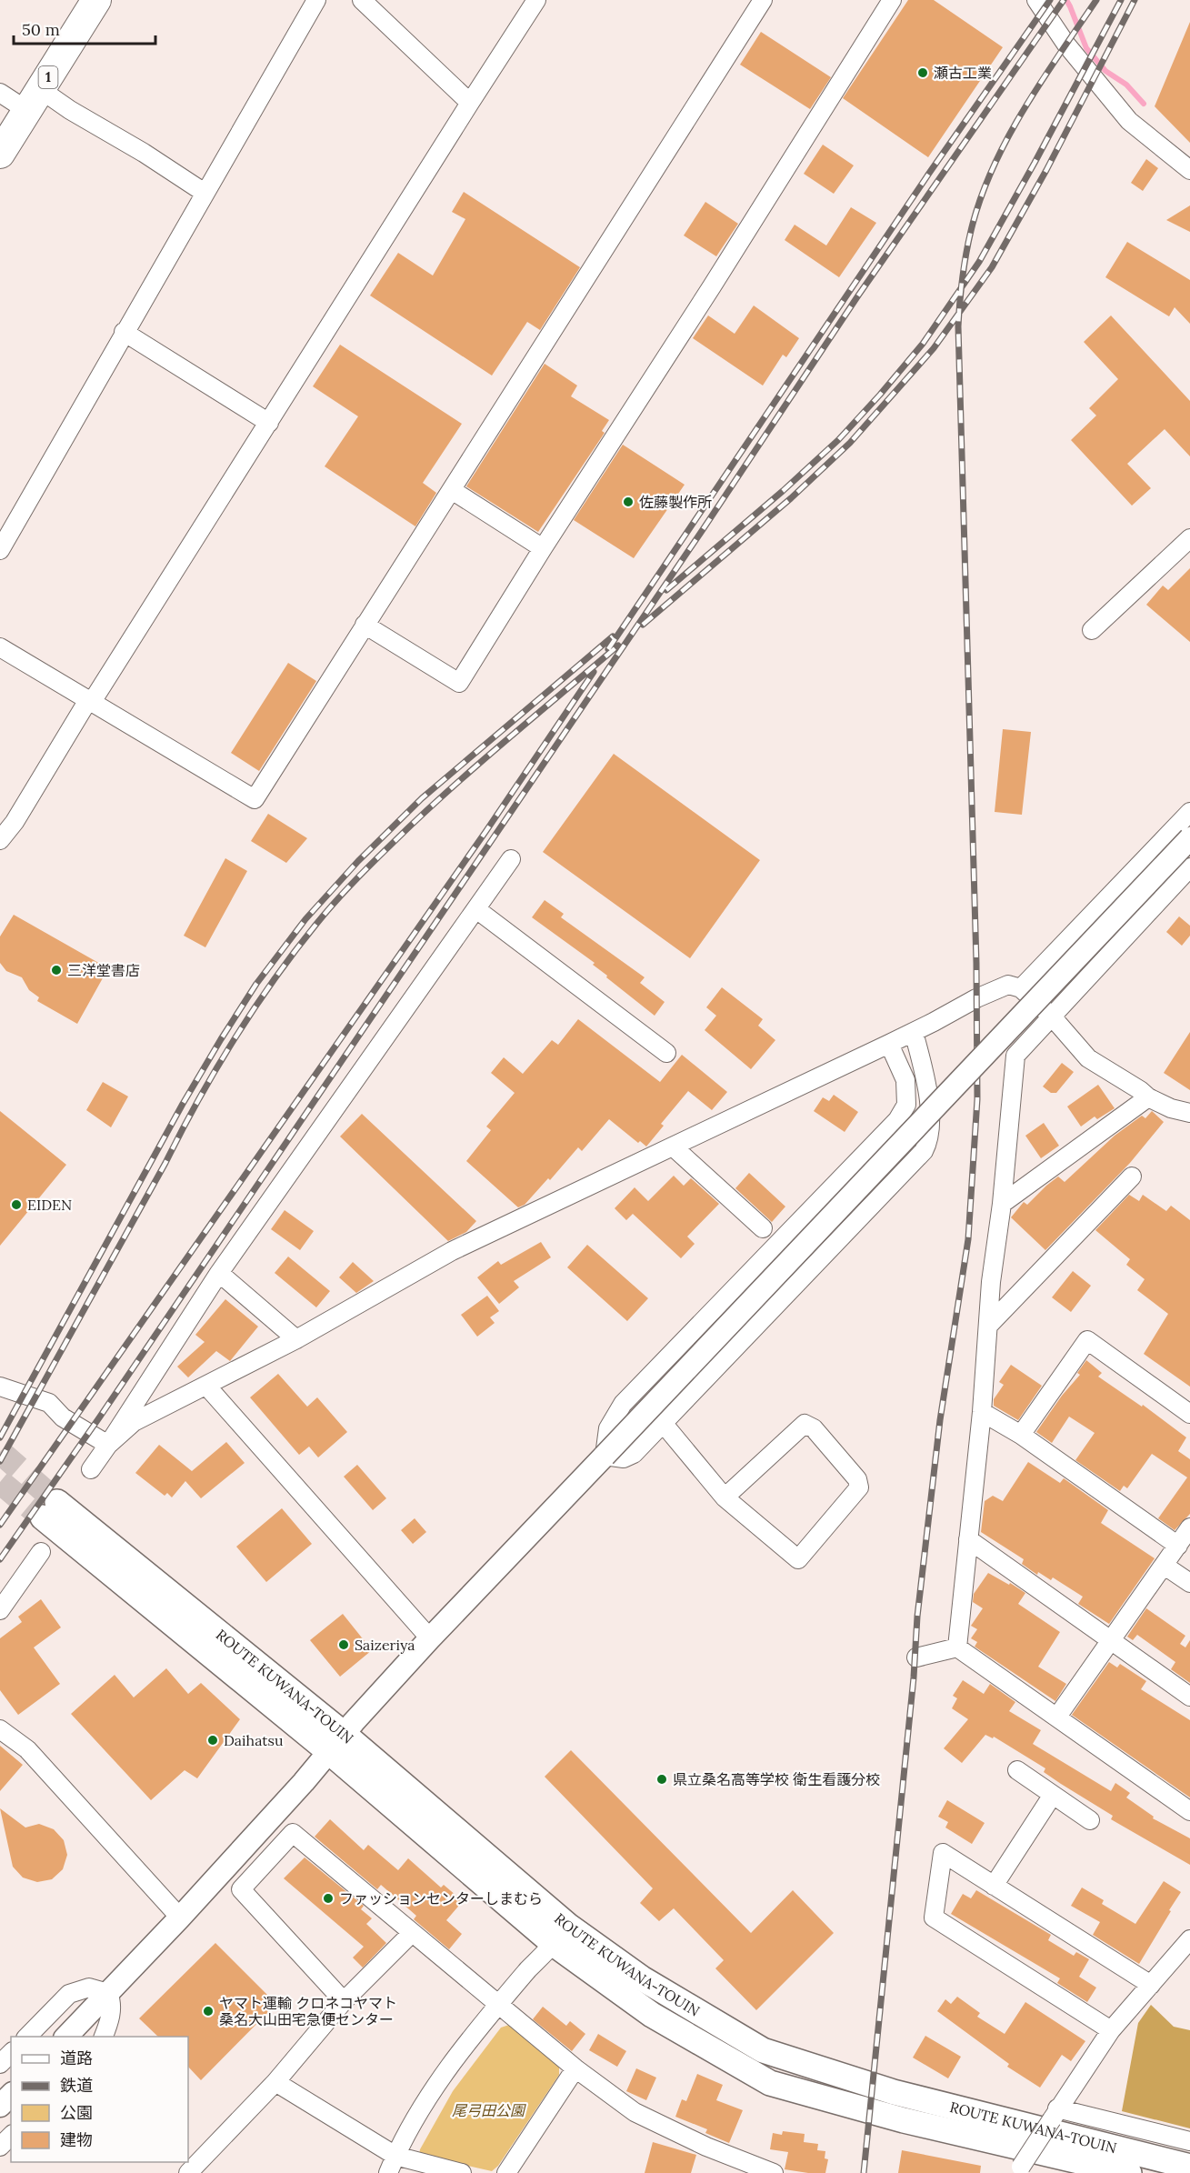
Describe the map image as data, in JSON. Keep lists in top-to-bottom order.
{
  "streets": {
    "highway": ["1"],
    "main road": ["ROUTE KUWANA-TOUIN"]
  },
  "parks": ["尾弓田公園"],
  "places": [
    "瀬古工業",
    "佐藤製作所",
    "三洋堂書店",
    "EIDEN",
    "Saizeriya",
    "Daihatsu",
    "県立桑名高等学校 衛生看護分校",
    "ファッションセンターしまむら",
    "ヤマト運輸 クロネコヤマト 桑名大山田宅急便センター"
  ],
  "legend": [
    "道路",
    "鉄道",
    "公園",
    "建物"
  ],
  "scale_bar": "50 m"
}
